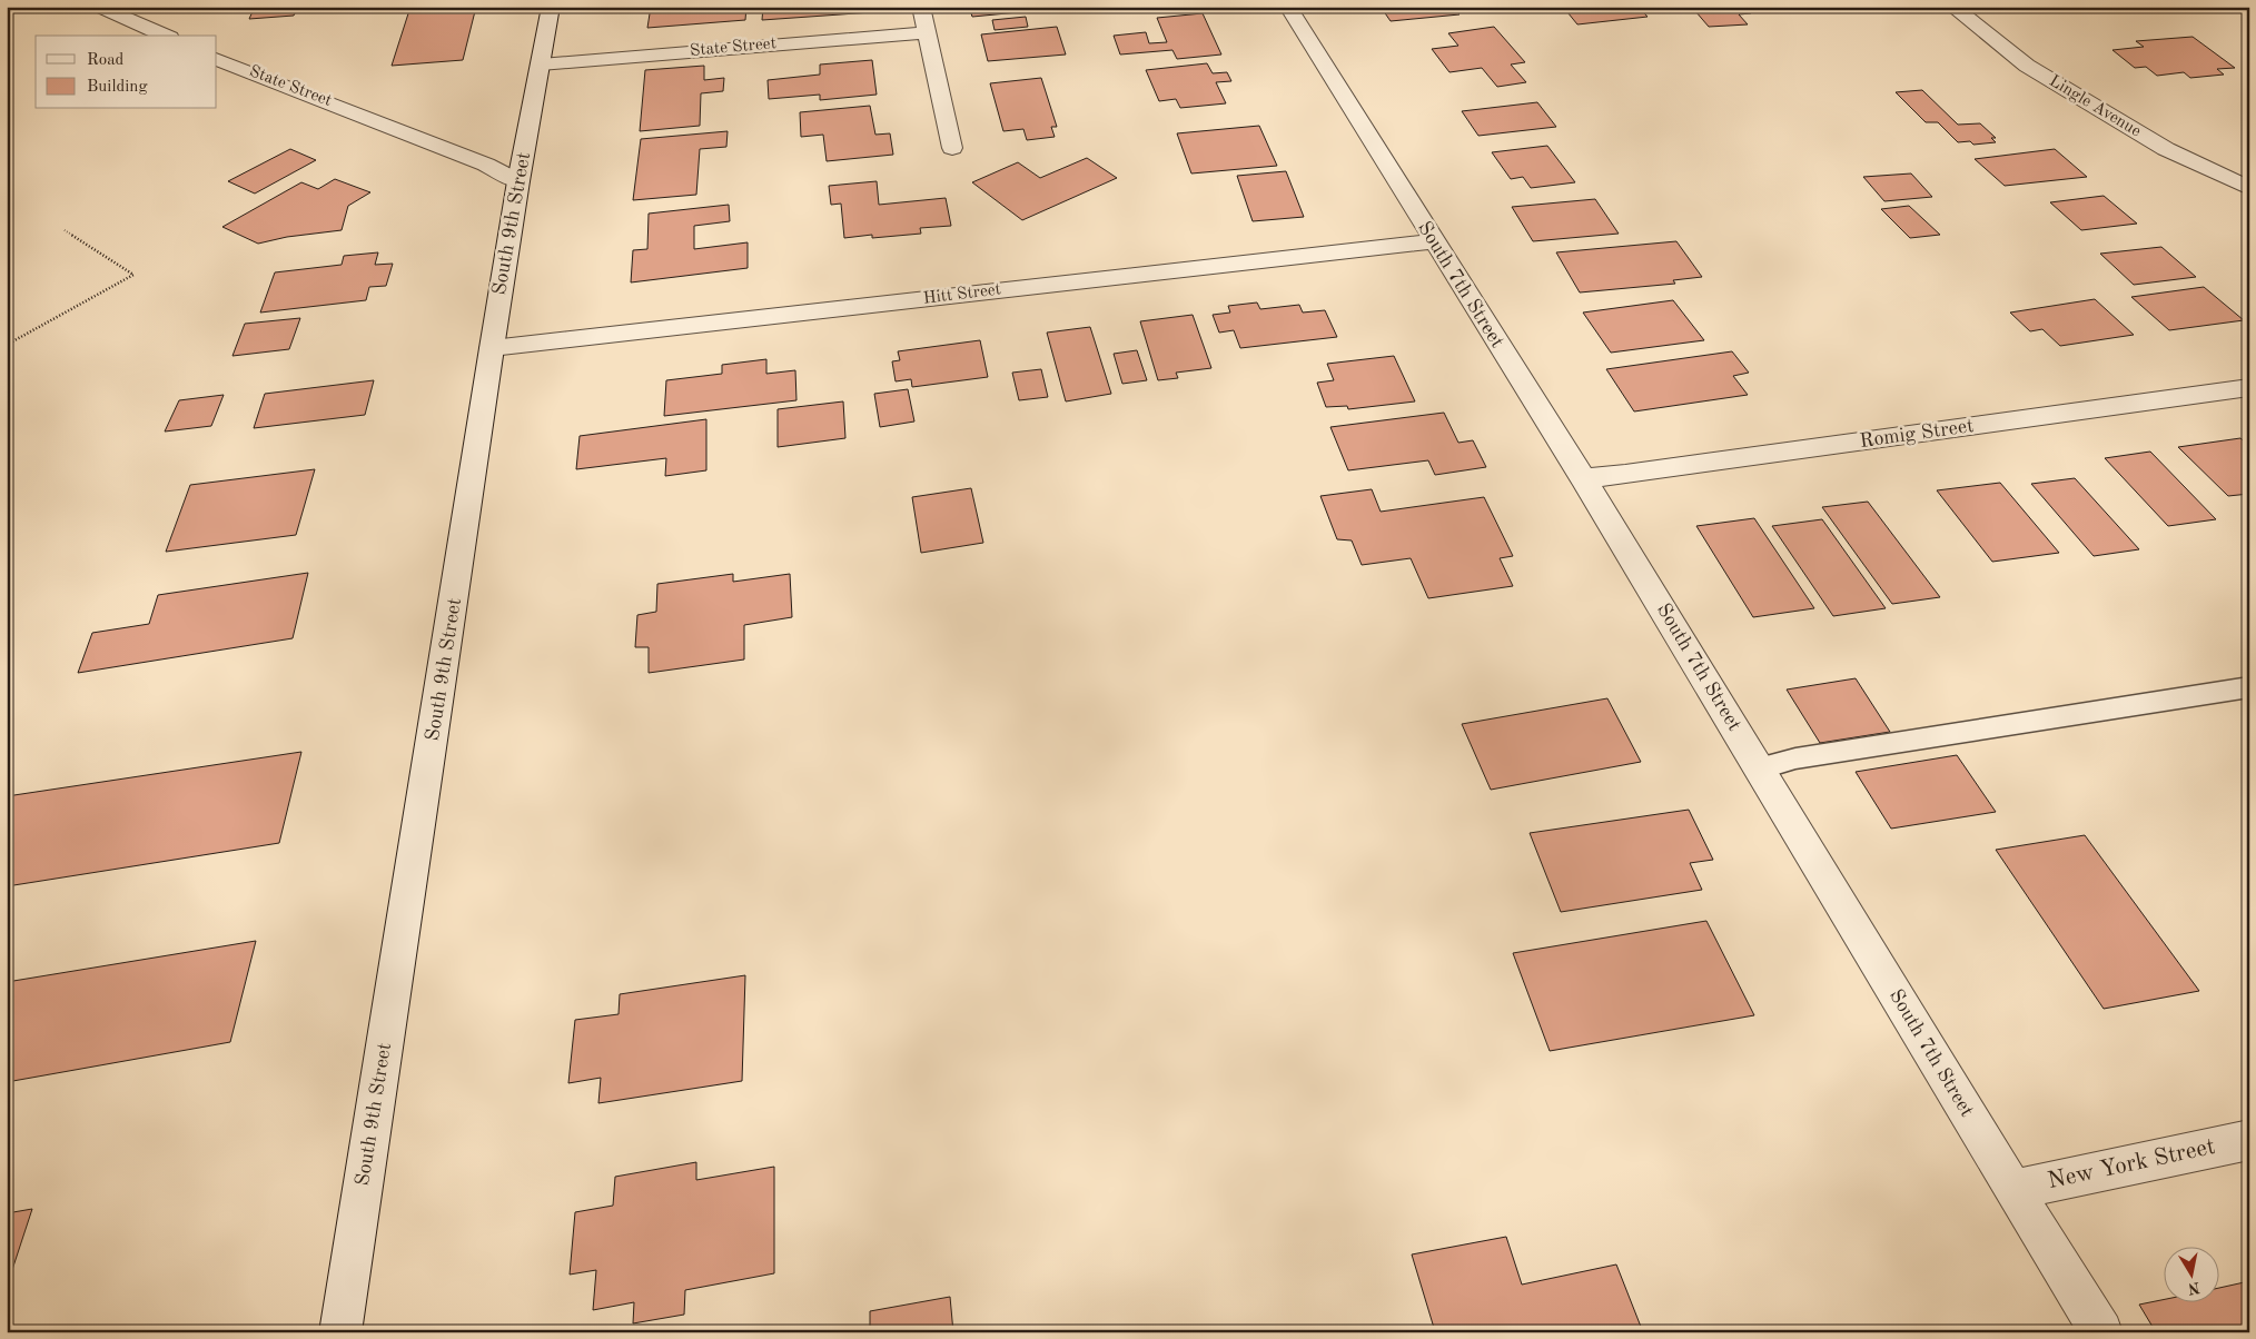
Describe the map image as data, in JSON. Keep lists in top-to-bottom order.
{
  "streets": {
    "street": [
      "State Street",
      "Lingle Avenue",
      "South 9th Street",
      "South 7th Street",
      "Hitt Street",
      "Romig Street",
      "New York Street"
    ]
  },
  "crossings": [
    ["State Street", "South 9th Street"],
    ["South 9th Street", "Hitt Street"],
    ["South 7th Street", "Hitt Street"],
    ["South 7th Street", "Romig Street"],
    ["South 7th Street", "New York Street"]
  ],
  "legend": ["Road", "Building"],
  "north": "bottom"
}
